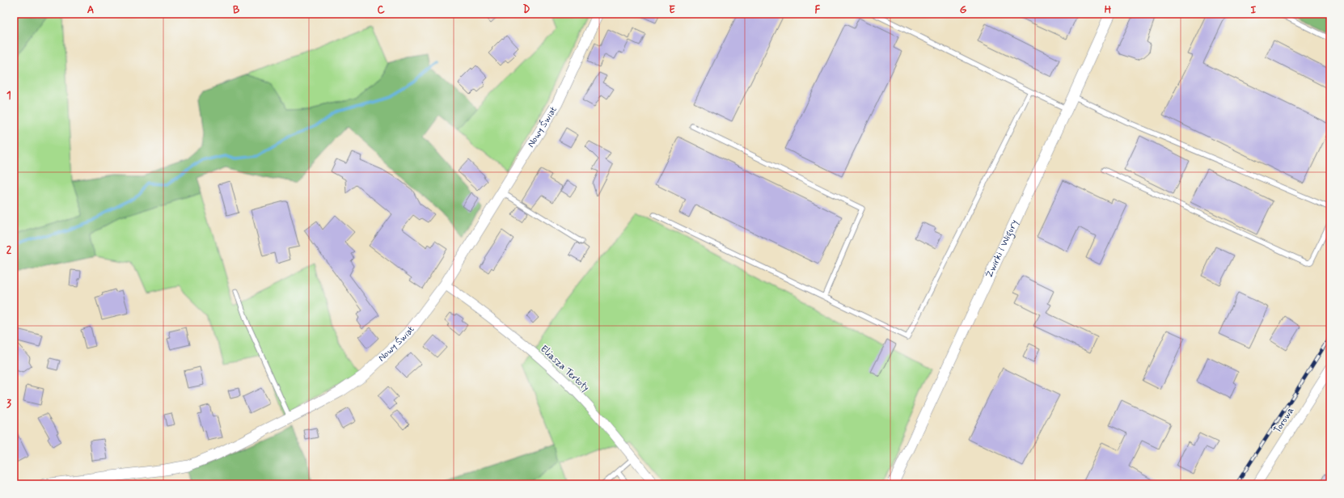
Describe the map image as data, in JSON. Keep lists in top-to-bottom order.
{
  "streets": {
    "street": [
      "Nowy Świat",
      "Żwirki i Wigury",
      "Eliasza Tertoły",
      "Torowa"
    ]
  },
  "crossings": [
    ["Nowy Świat", "Eliasza Tertoły"]
  ],
  "grid": {
    "columns": [
      "A",
      "B",
      "C",
      "D",
      "E",
      "F",
      "G",
      "H",
      "I"
    ],
    "rows": ["1", "2", "3"]
  }
}
